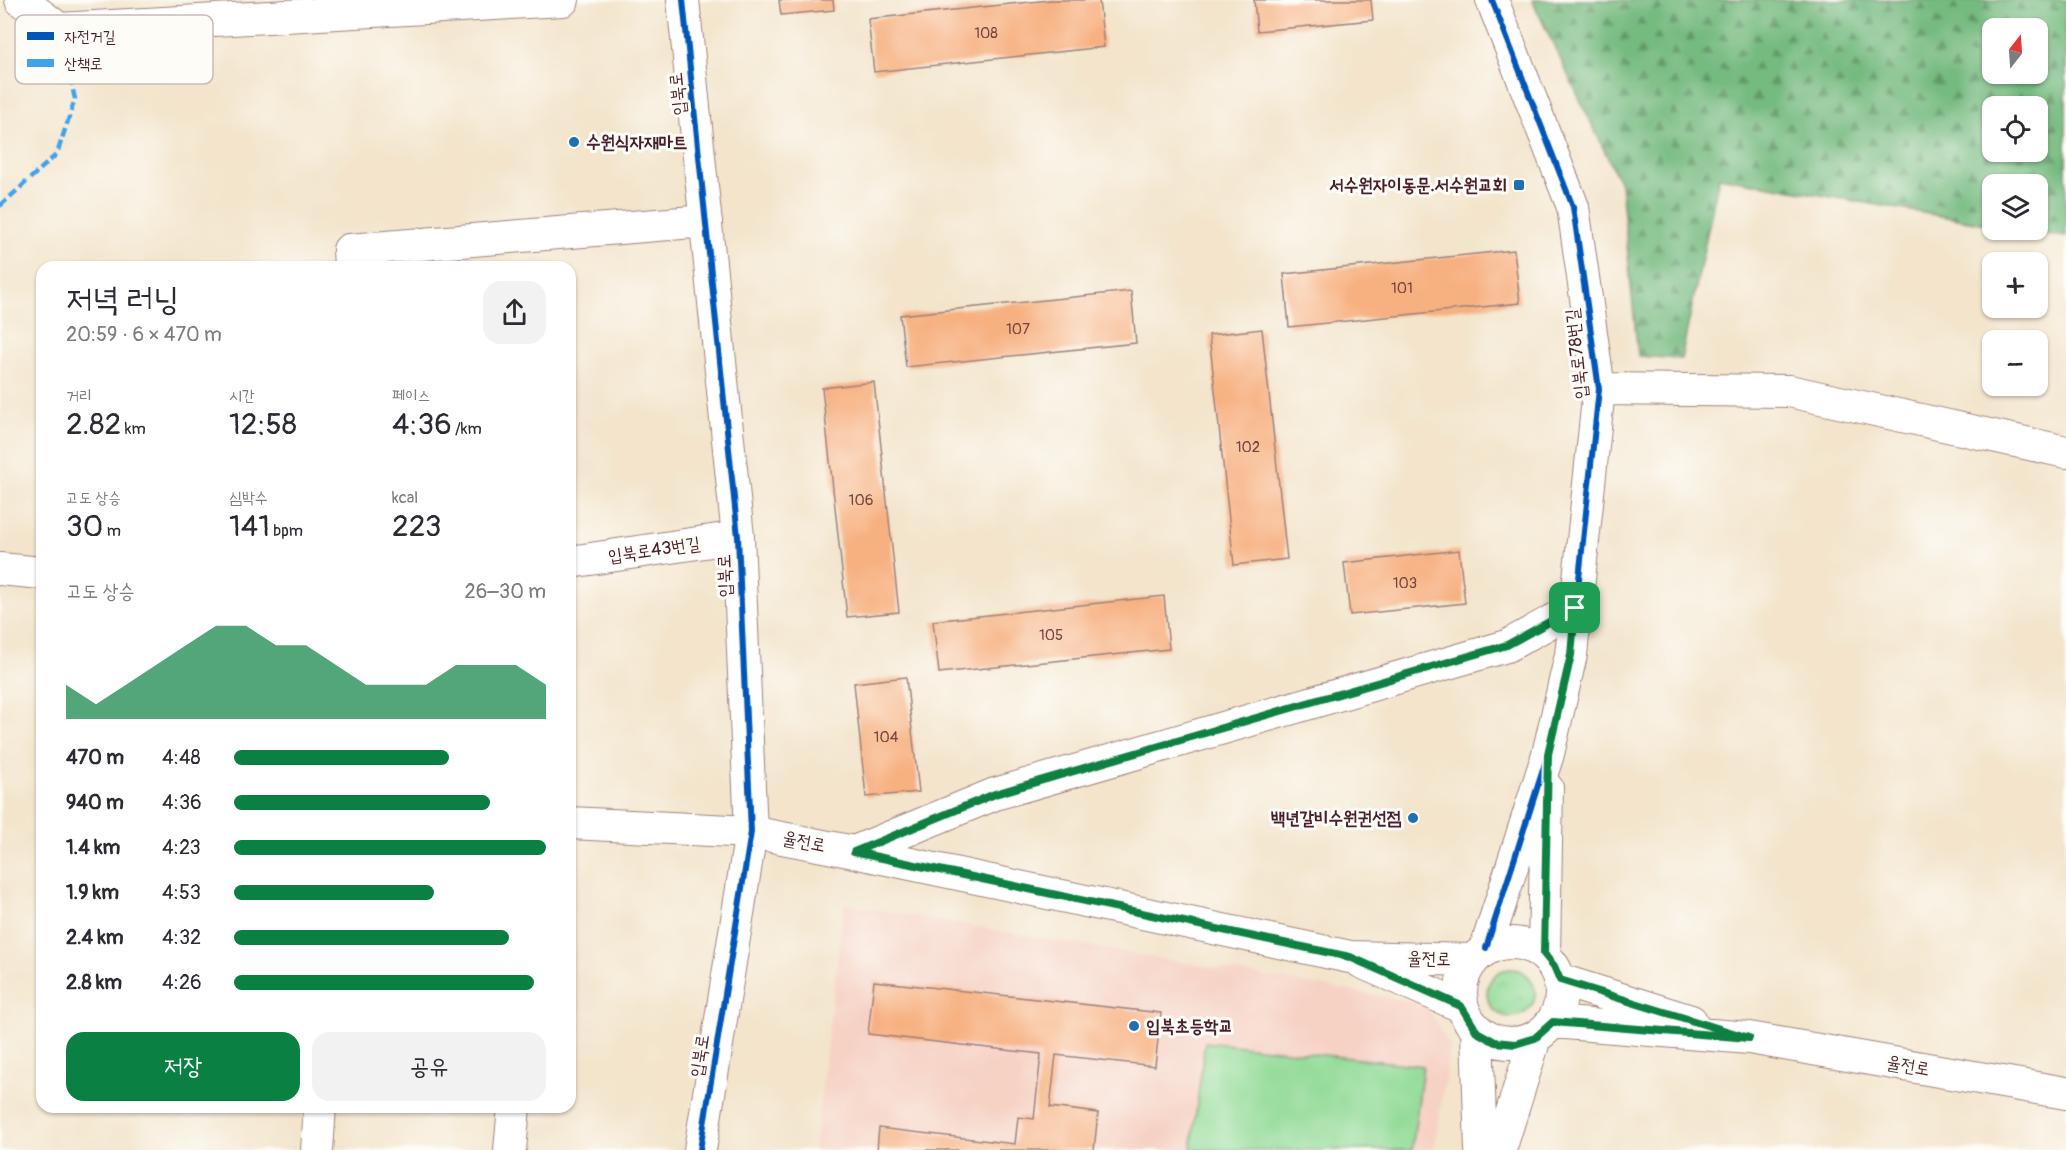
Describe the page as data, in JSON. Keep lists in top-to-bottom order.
{
  "streets": {
    "street": [
      "입북로",
      "입북로78번길",
      "입북로43번길",
      "율전로"
    ]
  },
  "crossings": [
    ["입북로", "입북로43번길"],
    ["입북로", "율전로"]
  ],
  "places": {
    "other": ["수원식자재마트", "백년갈비수원권선점", "입북초등학교"],
    "transit": ["서수원자이동문.서수원교회"]
  },
  "house_numbers": [
    "108",
    "101",
    "107",
    "102",
    "106",
    "103",
    "105",
    "104"
  ],
  "legend": ["자전거길", "산책로"],
  "north": "top",
  "page": {
    "map_buttons": ["+", "−"],
    "heading": ["저녁 러닝", "20:59 · 6 × 470 m"],
    "stats": [
      ["거리", "2.82 km"],
      ["시간", "12:58"],
      ["페이스", "4:36 /km"],
      ["고도 상승", "30 m"],
      ["심박수", "141 bpm"],
      ["kcal", "223"]
    ],
    "chart": ["고도 상승", "26–30 m"],
    "list": [
      {
        "name": "470 m",
        "note": "4:48"
      },
      {
        "name": "940 m",
        "note": "4:36"
      },
      {
        "name": "1.4 km",
        "note": "4:23"
      },
      {
        "name": "1.9 km",
        "note": "4:53"
      },
      {
        "name": "2.4 km",
        "note": "4:32"
      },
      {
        "name": "2.8 km",
        "note": "4:26"
      }
    ],
    "buttons": ["저장", "공유"]
  }
}
